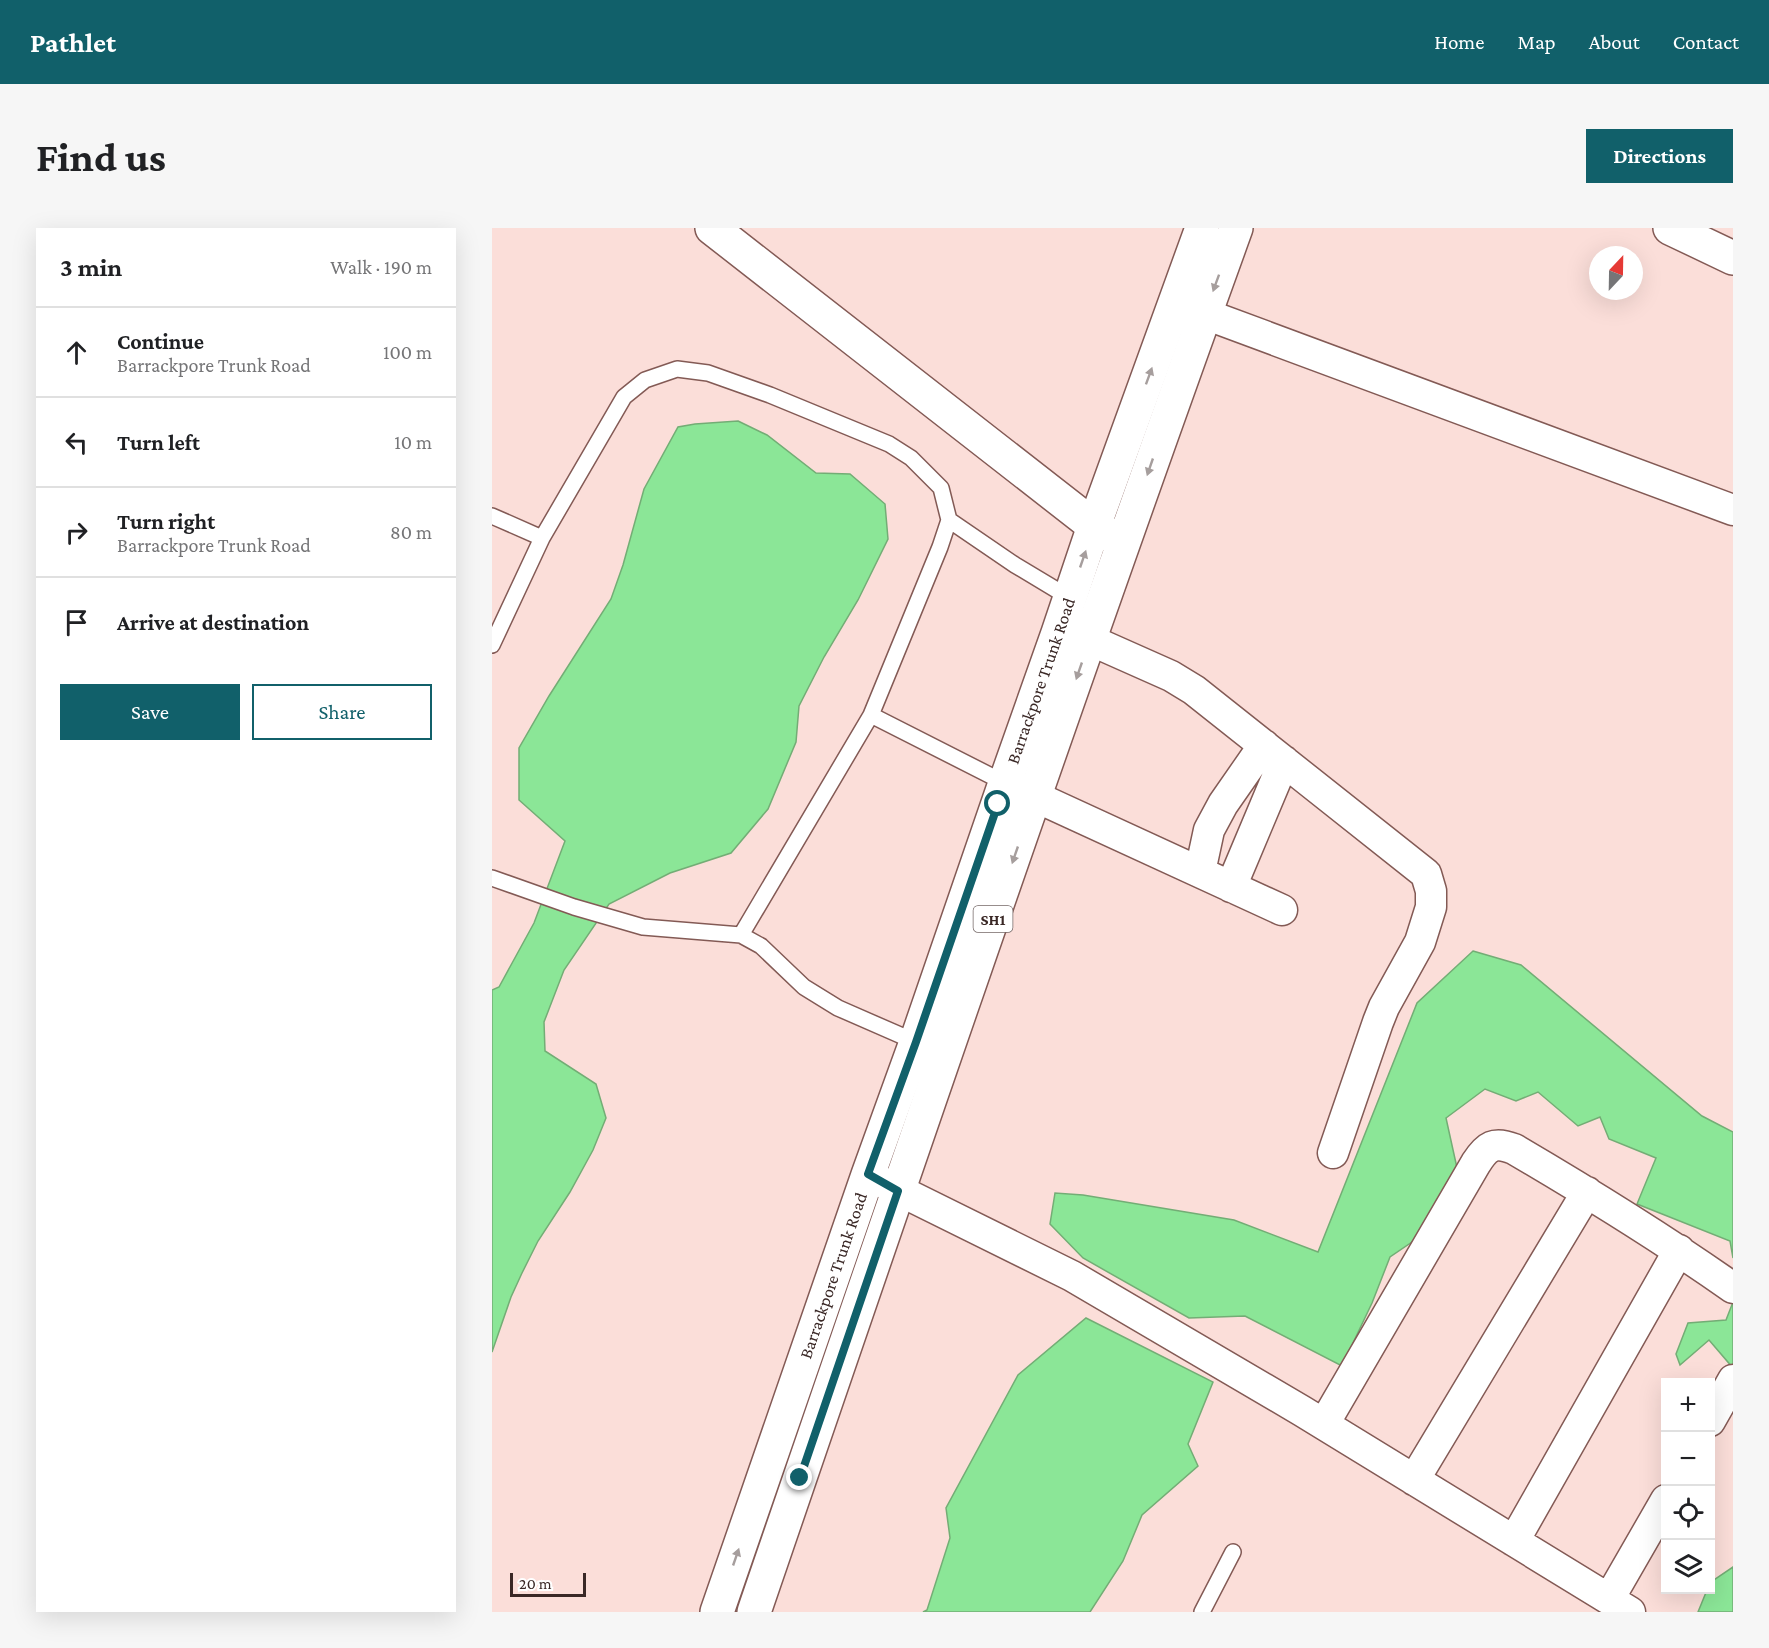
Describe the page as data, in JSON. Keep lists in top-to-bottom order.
{
  "streets": {
    "main road": ["Barrackpore Trunk Road", "SH1"]
  },
  "scale_bar": "20 m",
  "north": "top",
  "page": {
    "header": "Pathlet",
    "nav": [
      "Home",
      "Map",
      "About",
      "Contact"
    ],
    "buttons": [
      "Directions",
      ["Save", "Share"]
    ],
    "title": "Find us",
    "heading": ["3 min", "Walk · 190 m"],
    "list": [
      ["Continue", "Barrackpore Trunk Road", "100 m"],
      ["Turn left", "10 m"],
      ["Turn right", "Barrackpore Trunk Road", "80 m"],
      "Arrive at destination"
    ],
    "map_buttons": ["+", "−"],
    "scale": "20 m"
  }
}
